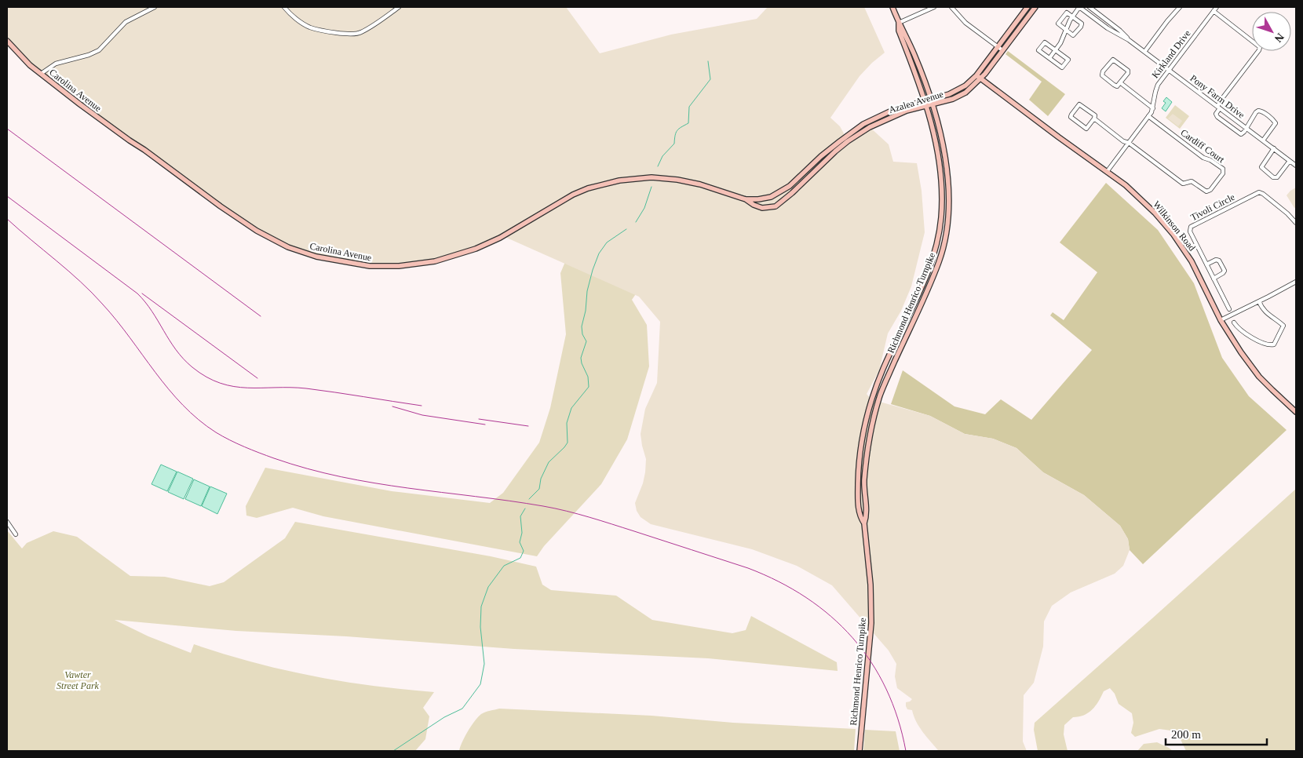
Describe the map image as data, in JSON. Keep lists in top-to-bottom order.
{
  "streets": {
    "main road": [
      "Carolina Avenue",
      "Azalea Avenue",
      "Wilkinson Road",
      "Richmond Henrico Turnpike"
    ],
    "street": [
      "Kirkland Drive",
      "Pony Farm Drive",
      "Cardiff Court",
      "Tivoli Circle"
    ]
  },
  "crossings": [
    ["Kirkland Drive", "Pony Farm Drive"],
    ["Kirkland Drive", "Cardiff Court"],
    ["Kirkland Drive", "Wilkinson Road"],
    ["Carolina Avenue", "Azalea Avenue"],
    ["Azalea Avenue", "Wilkinson Road"],
    ["Azalea Avenue", "Richmond Henrico Turnpike"]
  ],
  "parks": ["Vawter Street Park"],
  "scale_bar": "200 m",
  "north": "bottom right"
}
